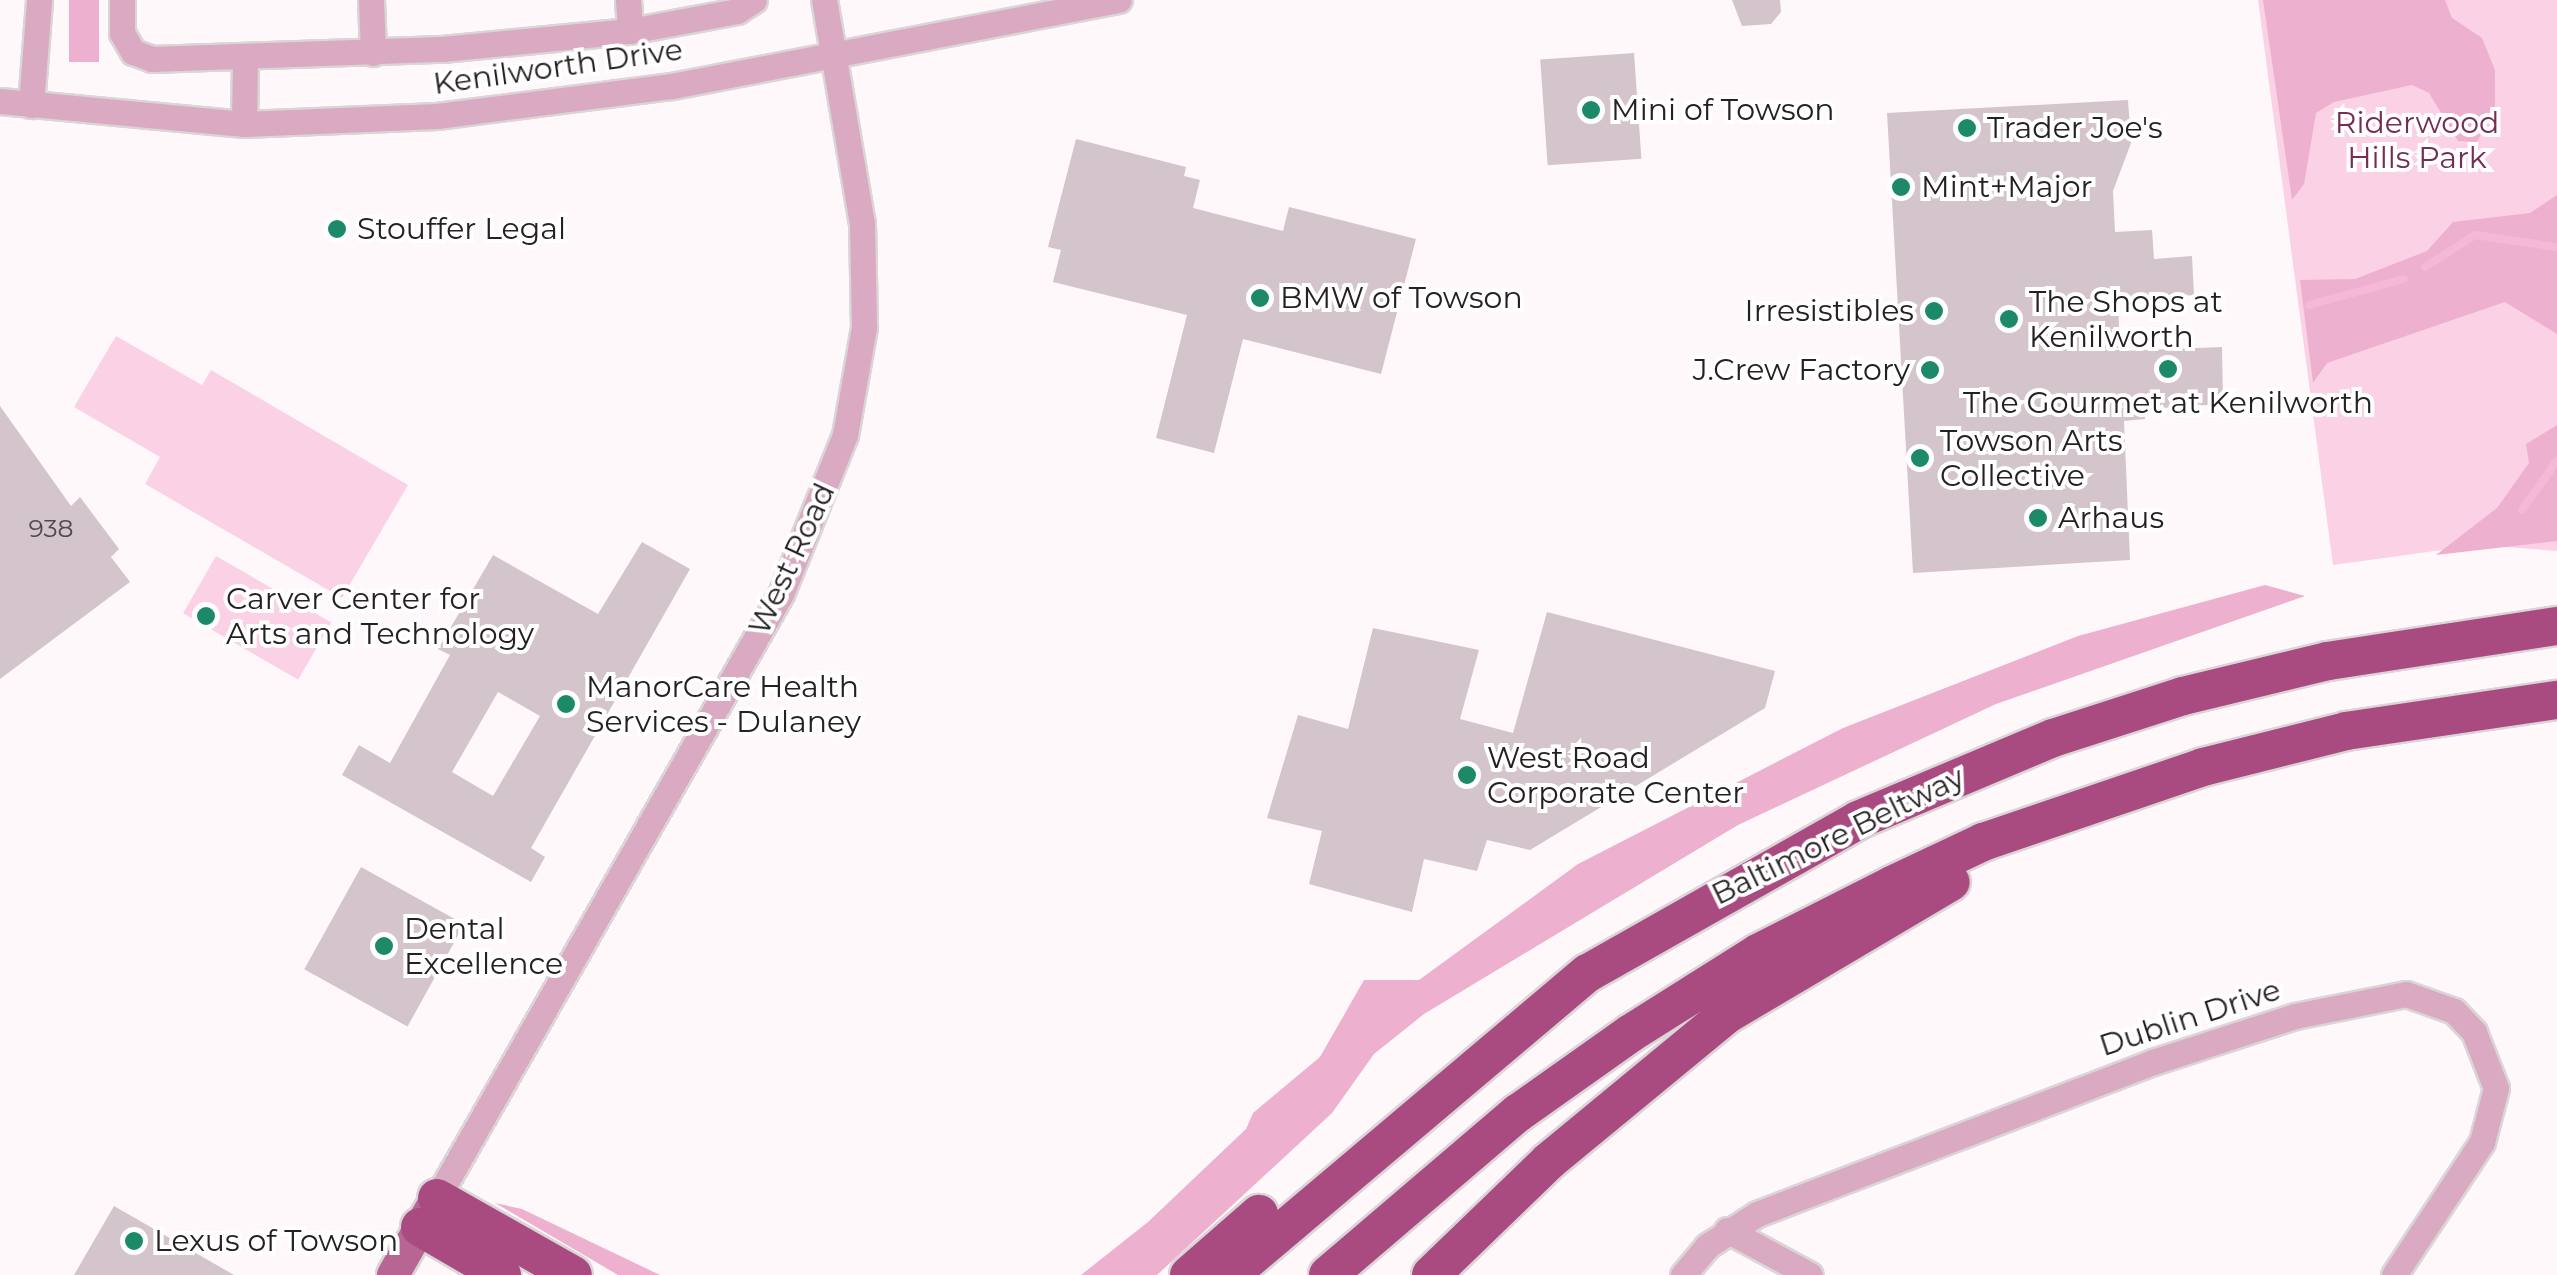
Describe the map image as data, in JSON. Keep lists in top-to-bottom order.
{
  "streets": {
    "highway": ["Baltimore Beltway"],
    "main road": ["West Road"],
    "street": ["Kenilworth Drive", "Dublin Drive"]
  },
  "crossings": [
    ["Kenilworth Drive", "West Road"]
  ],
  "parks": ["Riderwood Hills Park"],
  "places": [
    "Mini of Towson",
    "Trader Joe's",
    "Mint+Major",
    "Stouffer Legal",
    "BMW of Towson",
    "Irresistibles",
    "The Shops at Kenilworth",
    "The Gourmet at Kenilworth",
    "J.Crew Factory",
    "Towson Arts Collective",
    "Arhaus",
    "Carver Center for Arts and Technology",
    "ManorCare Health Services - Dulaney",
    "West Road Corporate Center",
    "Dental Excellence",
    "Lexus of Towson"
  ],
  "house_numbers": ["938"]
}
